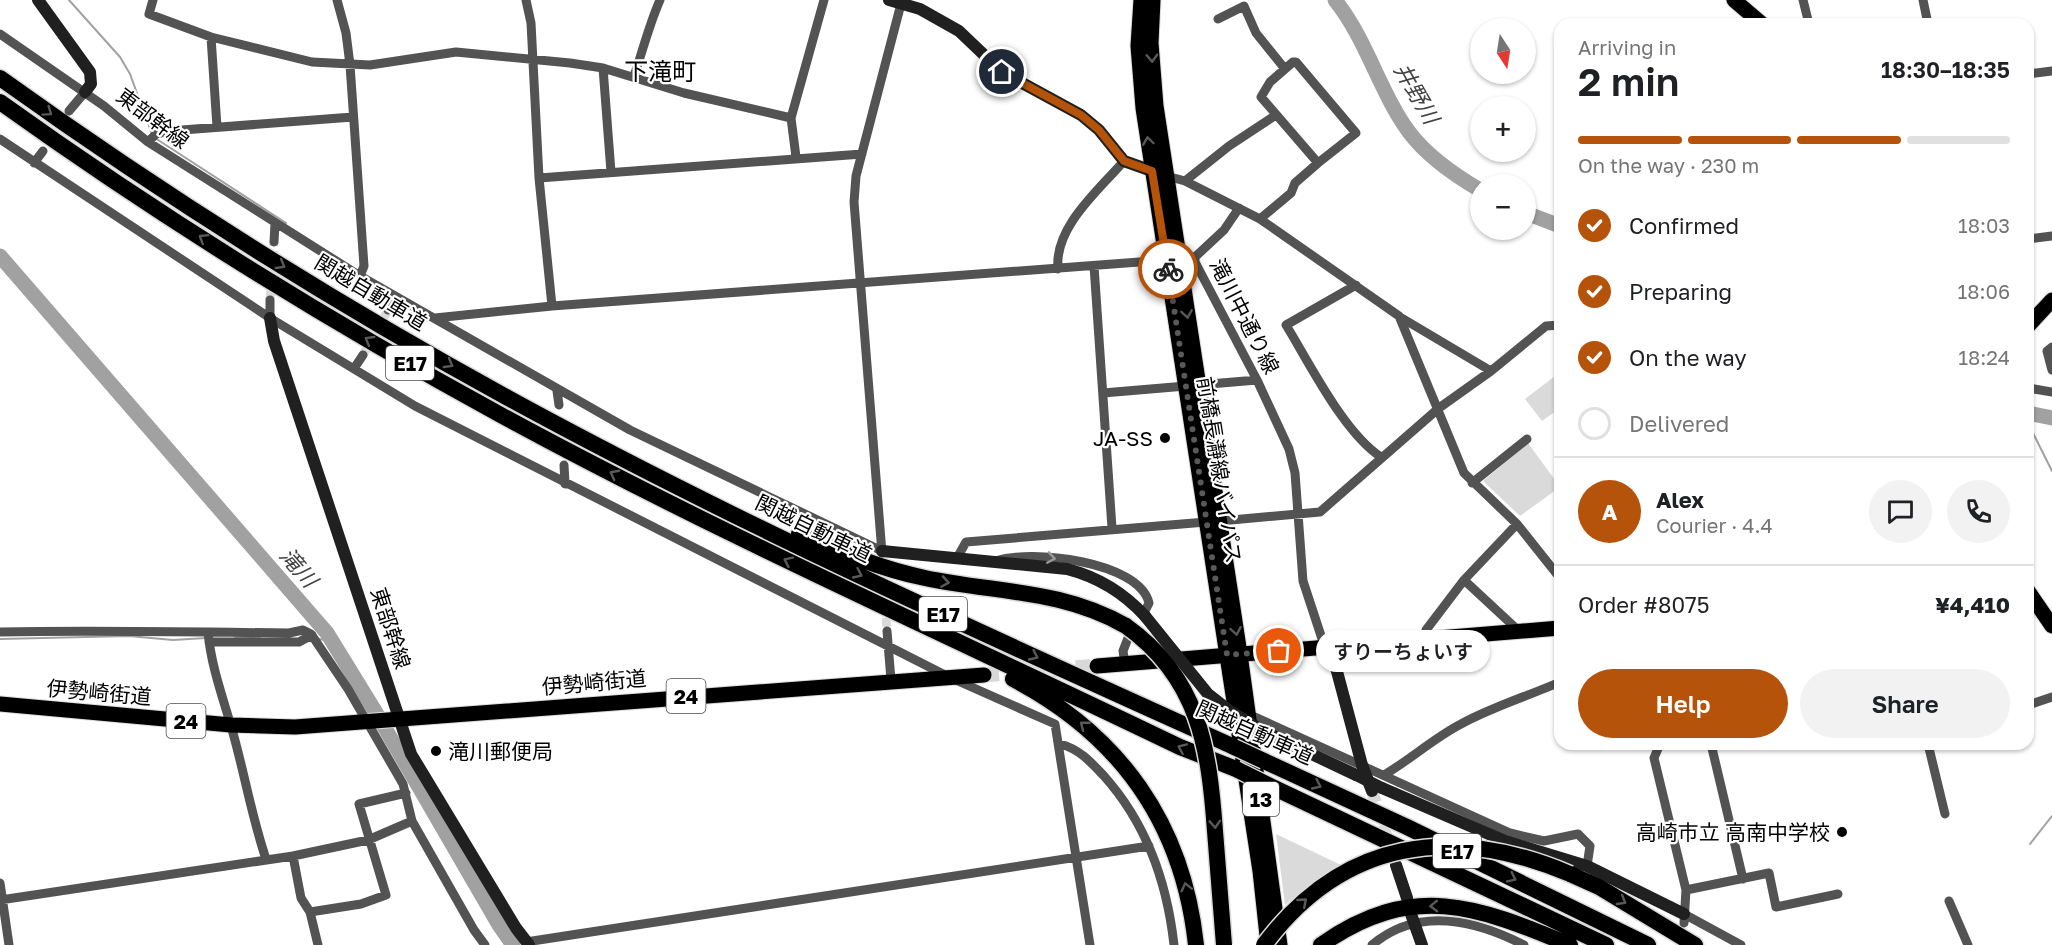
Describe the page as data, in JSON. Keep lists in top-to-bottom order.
{
  "streets": {
    "highway": ["関越自動車道", "E17"],
    "main road": [
      "前橋長瀞線バイパス",
      "伊勢崎街道",
      "24",
      "13"
    ],
    "street": ["東部幹線", "滝川中通り線"]
  },
  "crossings": [
    ["東部幹線", "伊勢崎街道"]
  ],
  "districts": ["下滝町"],
  "water": ["井野川", "滝川"],
  "places": [
    "JA-SS",
    "すりーちょいす",
    "滝川郵便局",
    "高崎市立 高南中学校"
  ],
  "north": "bottom",
  "page": {
    "map_buttons": ["+", "−"],
    "heading": ["2 min", "Arriving in", "18:30–18:35"],
    "panel": [
      "Alex",
      "Courier · 4.4",
      "Order #8075",
      "¥4,410"
    ],
    "bar": "On the way · 230 m",
    "list": [
      ["Confirmed", "18:03"],
      ["Preparing", "18:06"],
      ["On the way", "18:24"],
      "Delivered"
    ],
    "round": "A",
    "bubble": "すりーちょいす",
    "buttons": ["Help", "Share"]
  }
}
